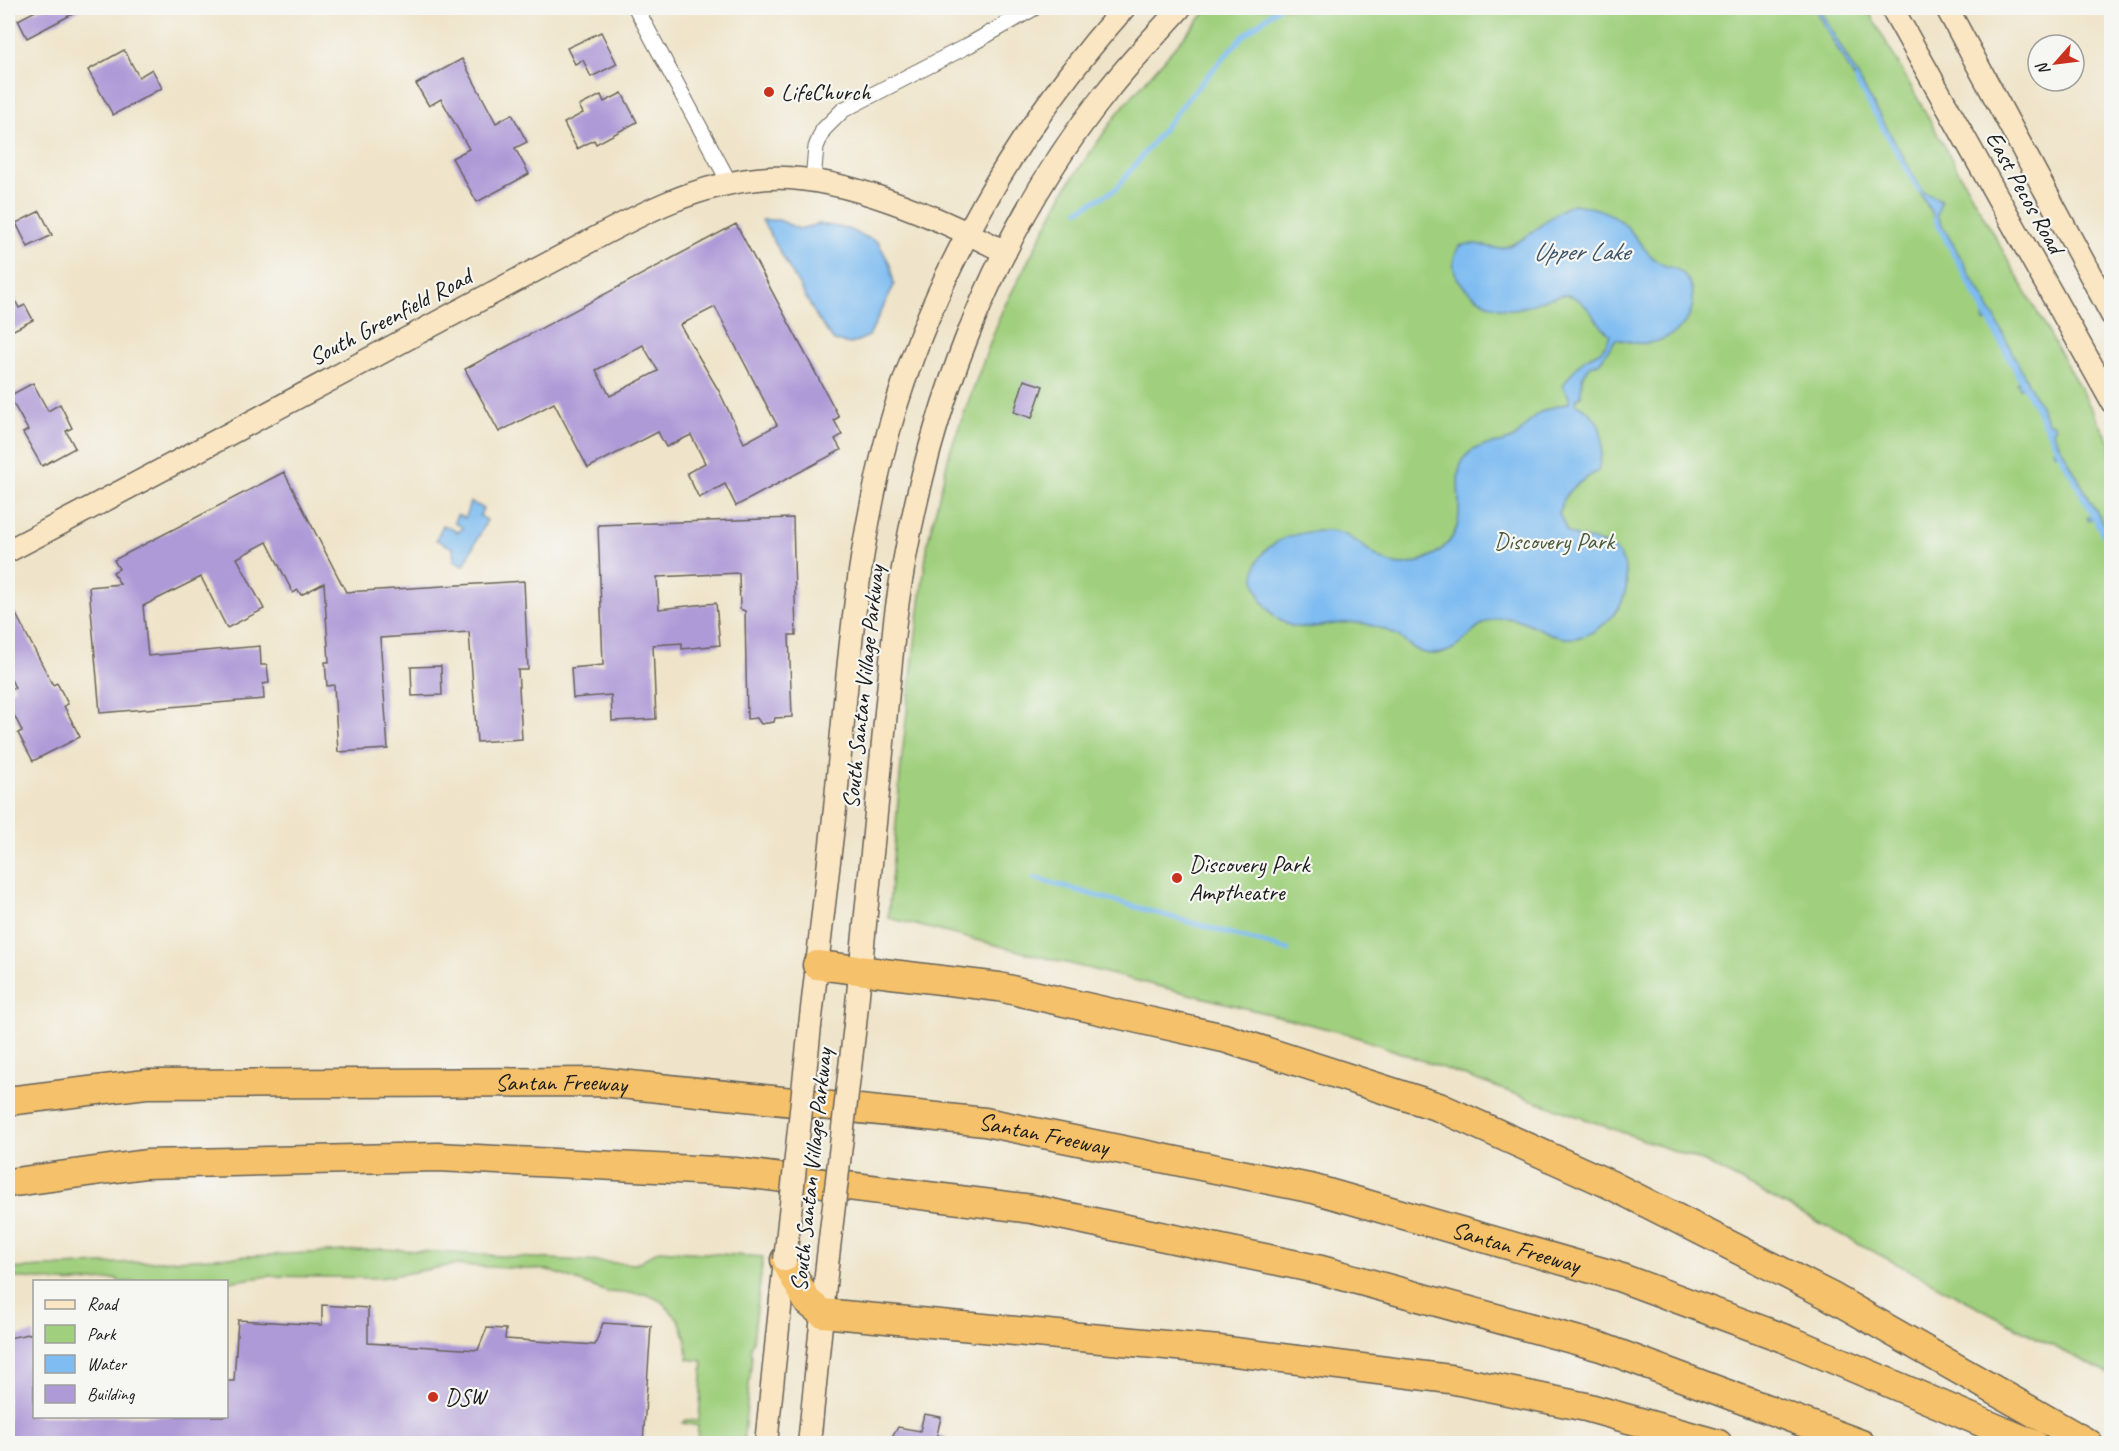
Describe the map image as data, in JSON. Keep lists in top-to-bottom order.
{
  "streets": {
    "highway": ["Santan Freeway"],
    "main road": ["East Pecos Road", "South Greenfield Road", "South Santan Village Parkway"]
  },
  "crossings": [
    ["South Greenfield Road", "South Santan Village Parkway"]
  ],
  "water": ["Upper Lake"],
  "parks": ["Discovery Park"],
  "places": ["LifeChurch", "Discovery Park Amptheatre", "DSW"],
  "legend": [
    "Road",
    "Park",
    "Water",
    "Building"
  ],
  "north": "bottom left"
}
